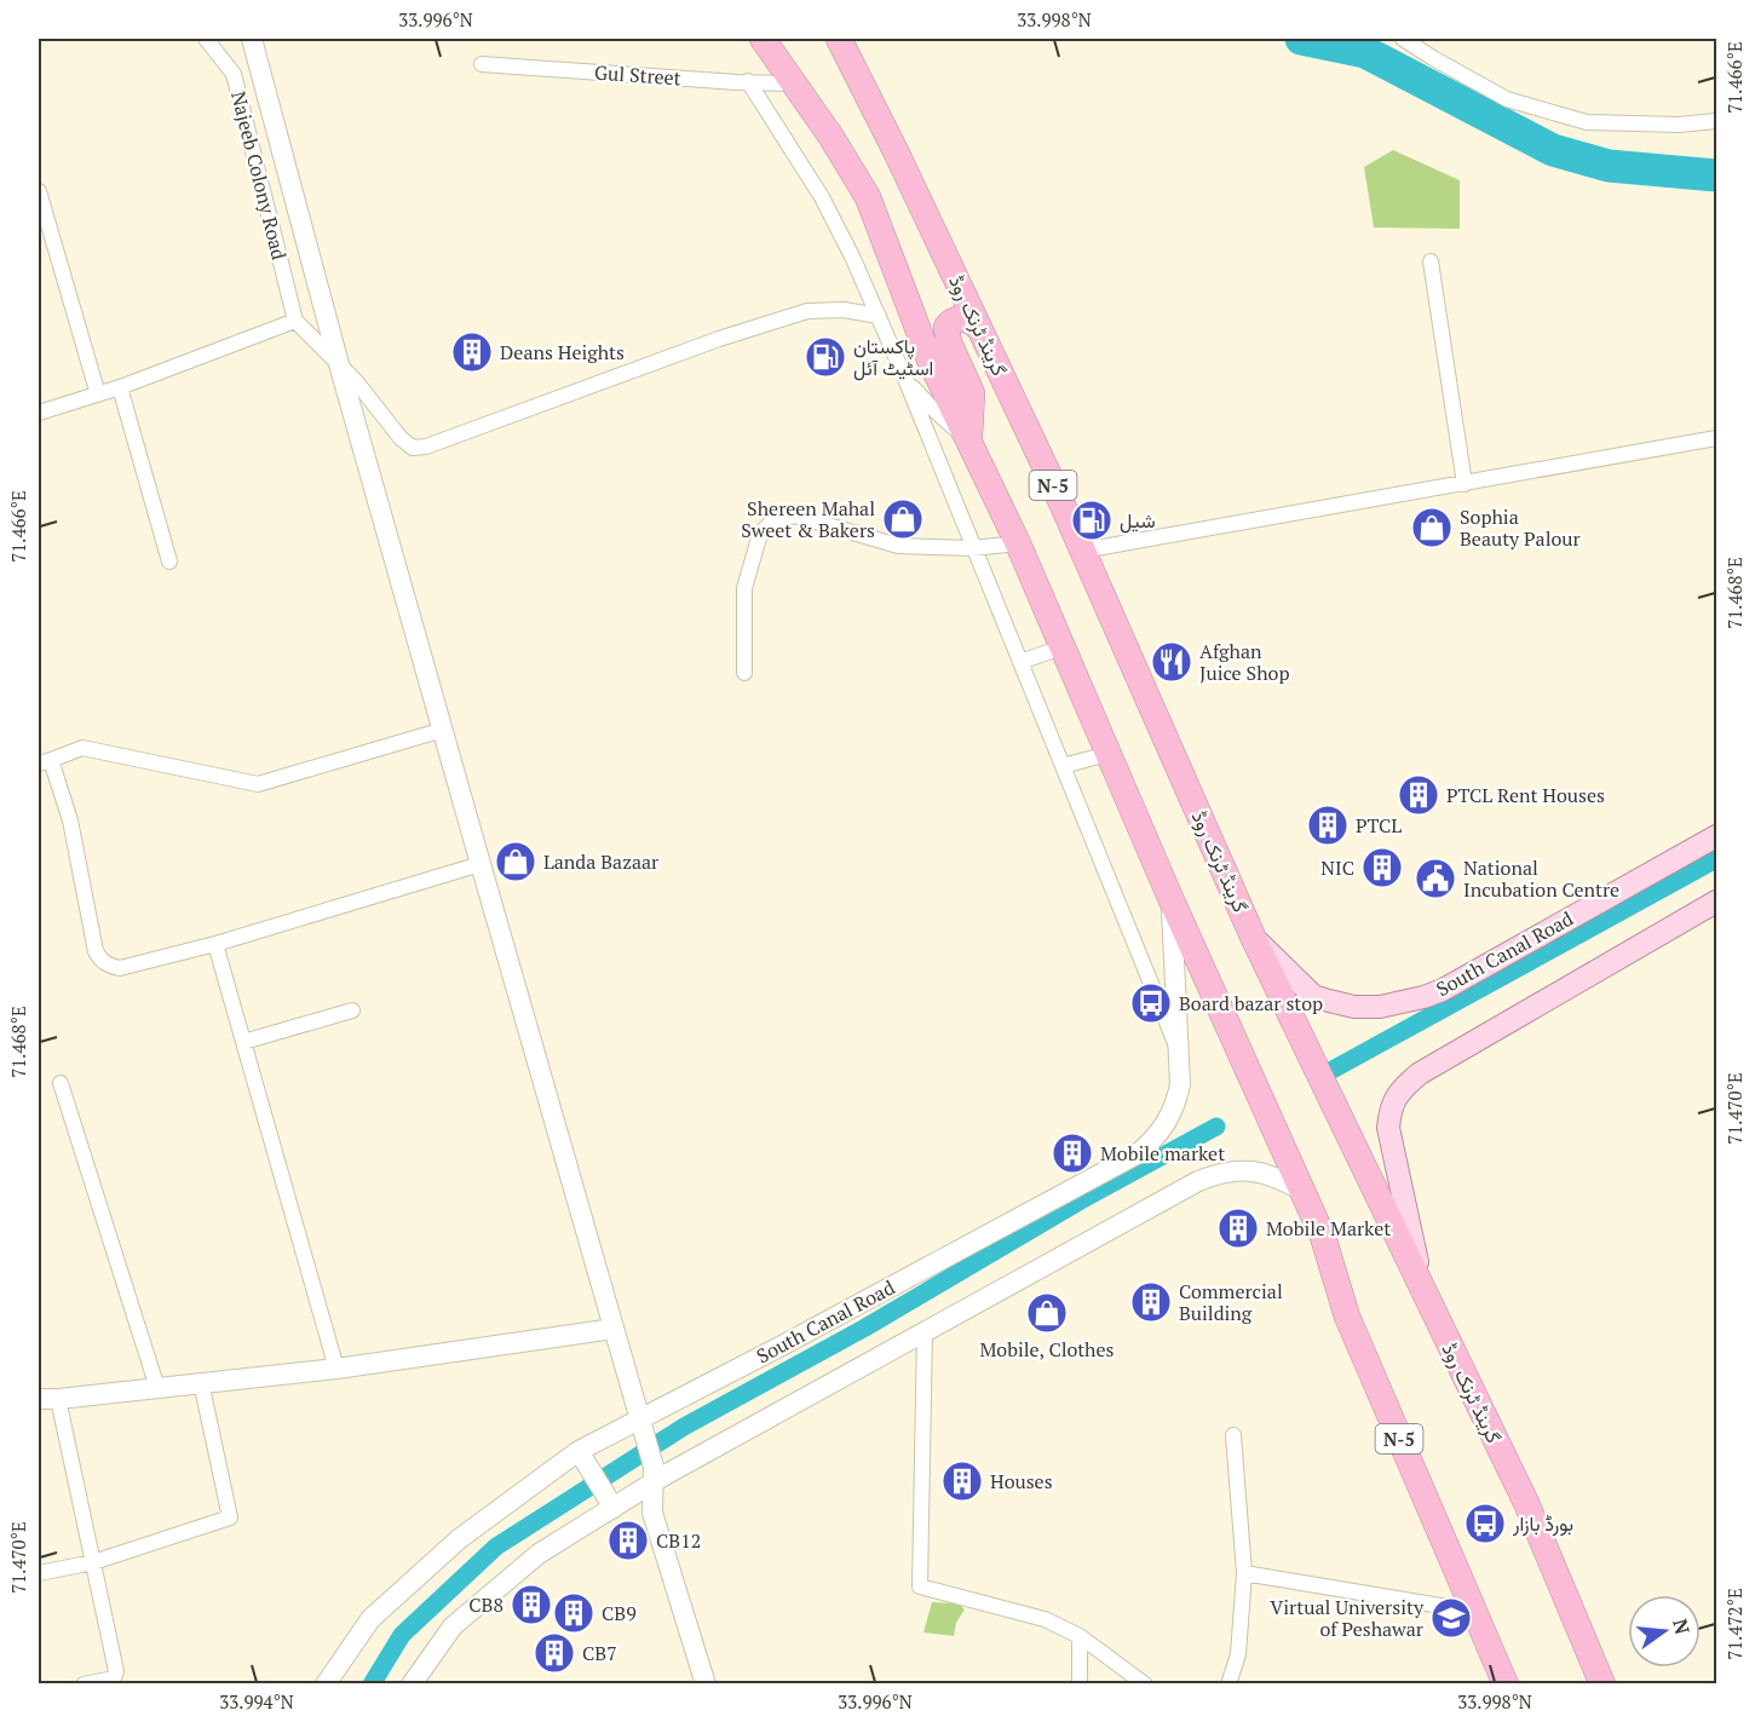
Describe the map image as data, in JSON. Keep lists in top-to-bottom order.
{
  "streets": {
    "highway": ["گرینڈ ٹرنک روڈ", "N-5"],
    "main road": ["South Canal Road"],
    "street": ["Gul Street", "Najeeb Colony Road"]
  },
  "crossings": [
    ["Gul Street", "N-5"],
    ["گرینڈ ٹرنک روڈ", "South Canal Road"],
    ["N-5", "South Canal Road"]
  ],
  "places": {
    "building": [
      "Deans Heights",
      "PTCL Rent Houses",
      "PTCL",
      "NIC",
      "Mobile market",
      "Mobile Market",
      "Commercial Building",
      "Houses",
      "CB12",
      "CB8",
      "CB9",
      "CB7"
    ],
    "fuel station": ["پاکستان اسٹیٹ آئل", "شیل"],
    "shop": [
      "Shereen Mahal Sweet & Bakers",
      "Sophia Beauty Palour",
      "Landa Bazaar",
      "Mobile, Clothes"
    ],
    "restaurant": ["Afghan Juice Shop"],
    "public building": ["National Incubation Centre"],
    "bus stop": ["Board bazar stop", "بورڈ بازار"],
    "school or university": ["Virtual University of Peshawar"]
  },
  "north": "right",
  "coordinates": [
    "33.996°N",
    "33.998°N",
    "71.466°E",
    "71.468°E",
    "71.470°E",
    "71.472°E",
    "33.994°N"
  ]
}
